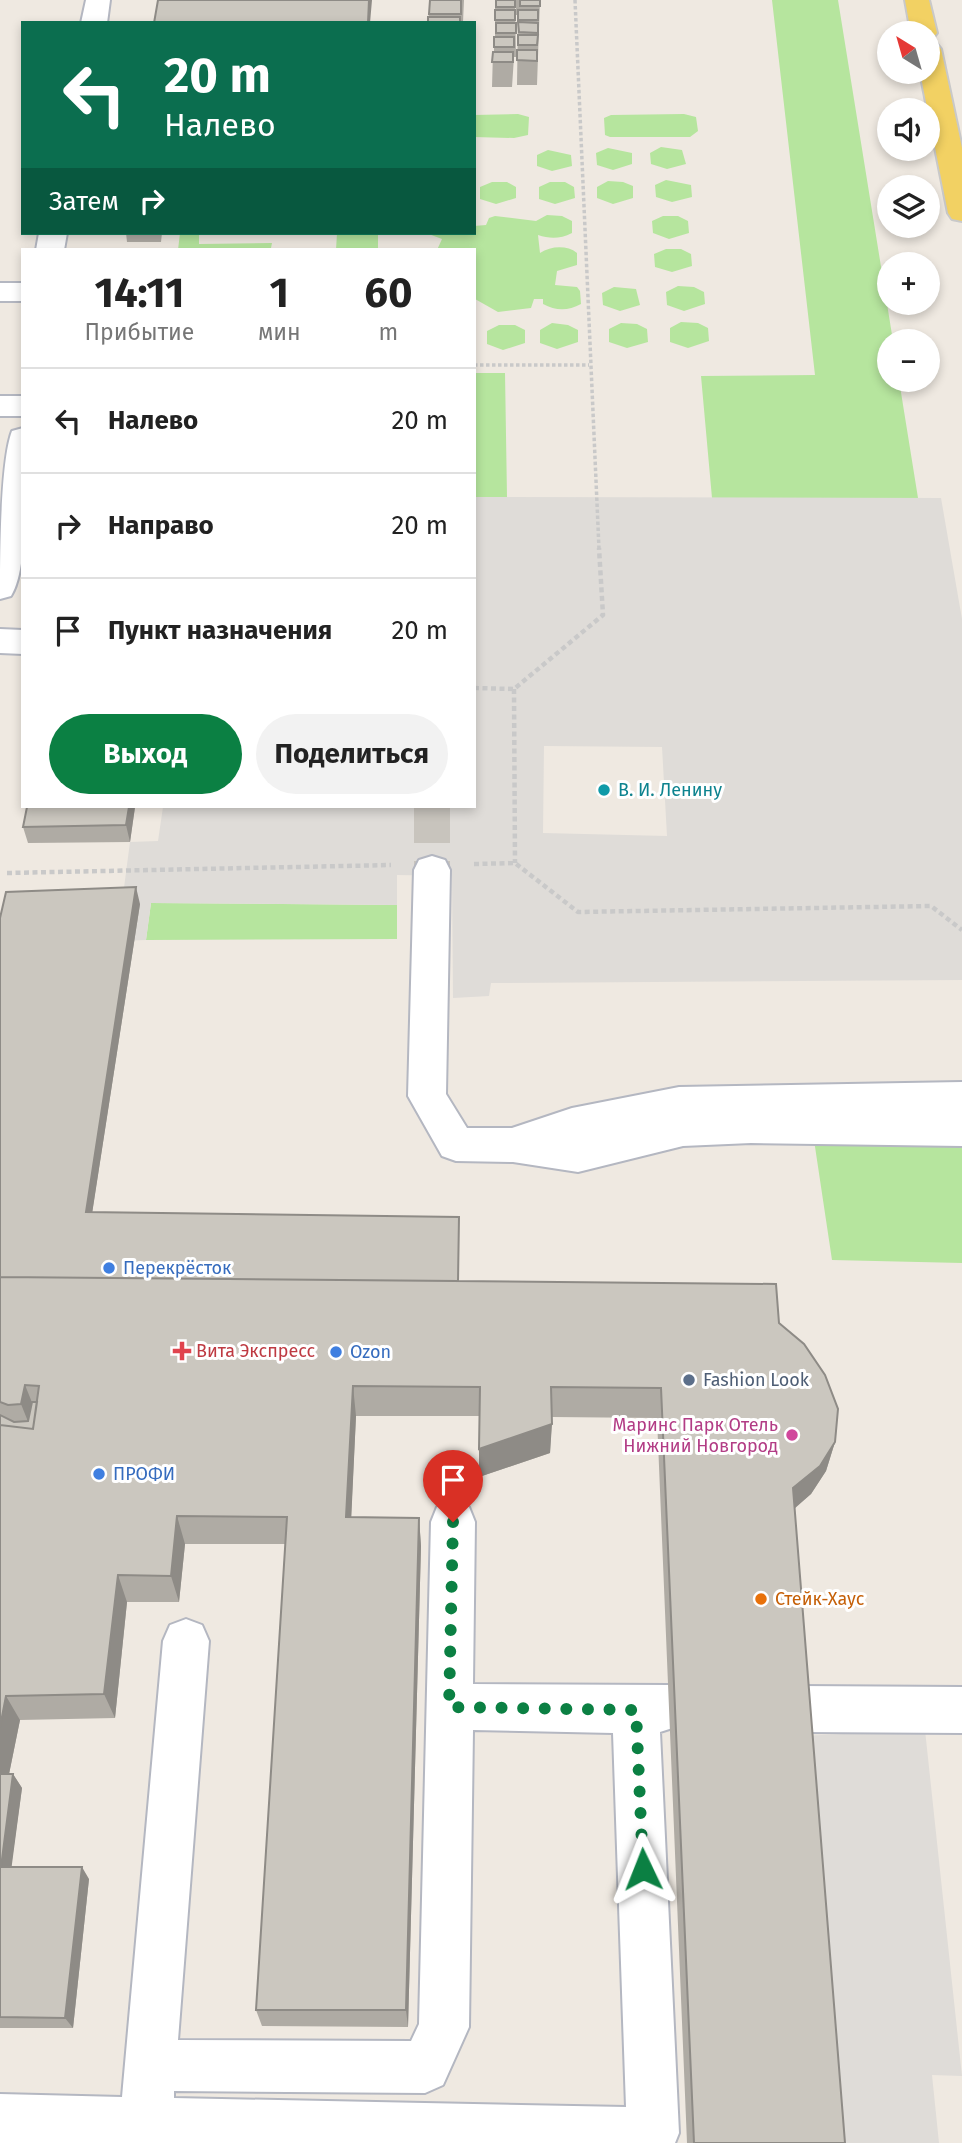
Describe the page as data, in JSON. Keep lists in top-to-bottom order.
{
  "places": {
    "other": [
      "В. И. Ленину",
      "Перекрёсток",
      "Ozon",
      "Fashion Look",
      "Маринс Парк Отель Нижний Новгород",
      "ПРОФИ",
      "Стейк-Хаус"
    ],
    "health": ["Вита Экспресс"]
  },
  "north": "top left",
  "page": {
    "map_buttons": ["+", "−"],
    "turn": ["20 m", "Налево"],
    "then": "Затем",
    "eta": [
      "14:11",
      "Прибытие",
      "1",
      "мин",
      "60",
      "m"
    ],
    "list": [
      {
        "name": "Налево",
        "value": "20 m"
      },
      {
        "name": "Направо",
        "value": "20 m"
      },
      {
        "name": "Пункт назначения",
        "value": "20 m"
      }
    ],
    "buttons": ["Выход", "Поделиться"]
  }
}
